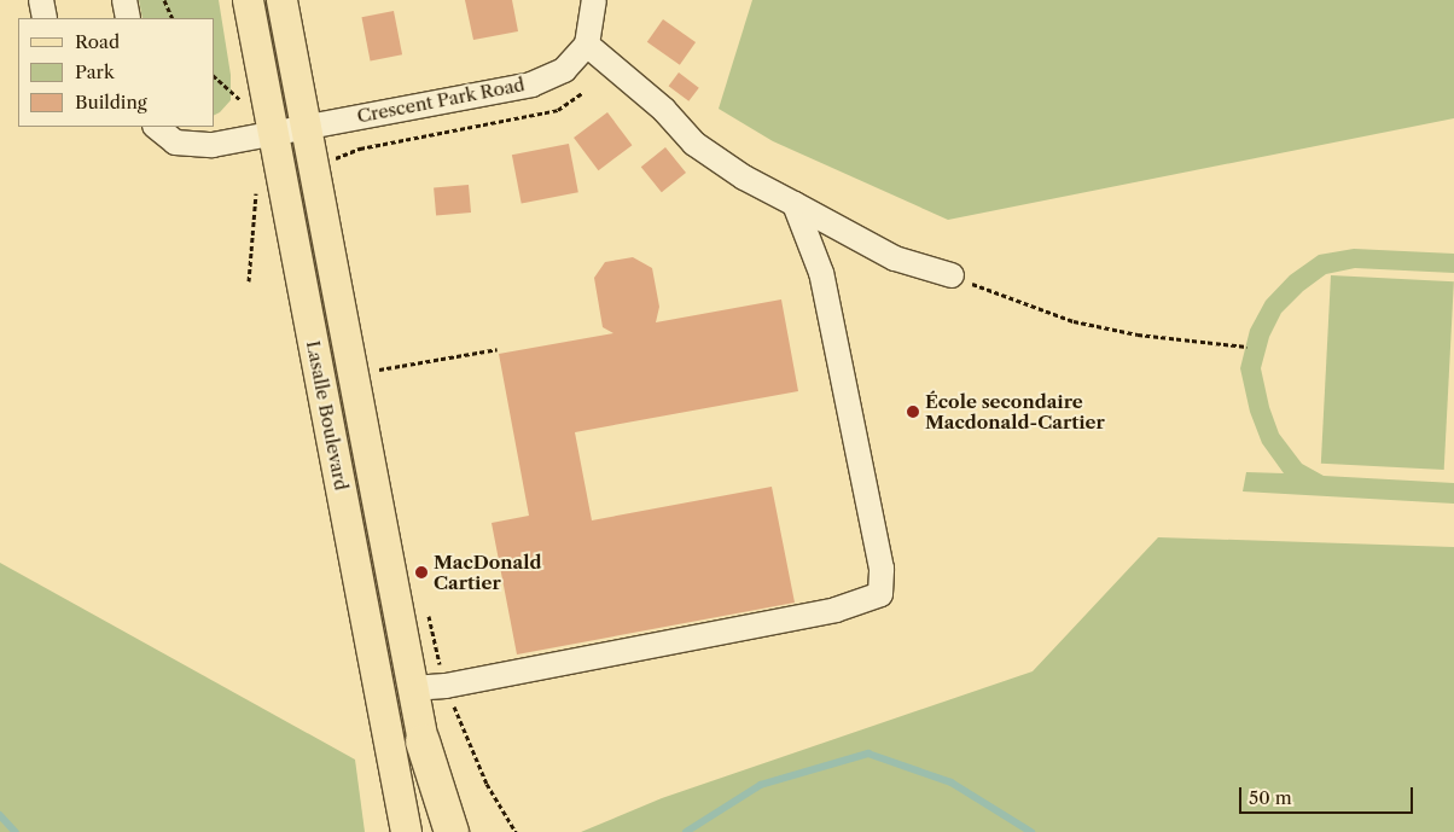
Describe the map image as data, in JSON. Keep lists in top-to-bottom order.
{
  "streets": {
    "main road": ["Lasalle Boulevard"],
    "street": ["Crescent Park Road"]
  },
  "crossings": [
    ["Crescent Park Road", "Lasalle Boulevard"]
  ],
  "places": ["École secondaire Macdonald-Cartier", "MacDonald Cartier"],
  "legend": ["Road", "Park", "Building"],
  "scale_bar": "50 m"
}
